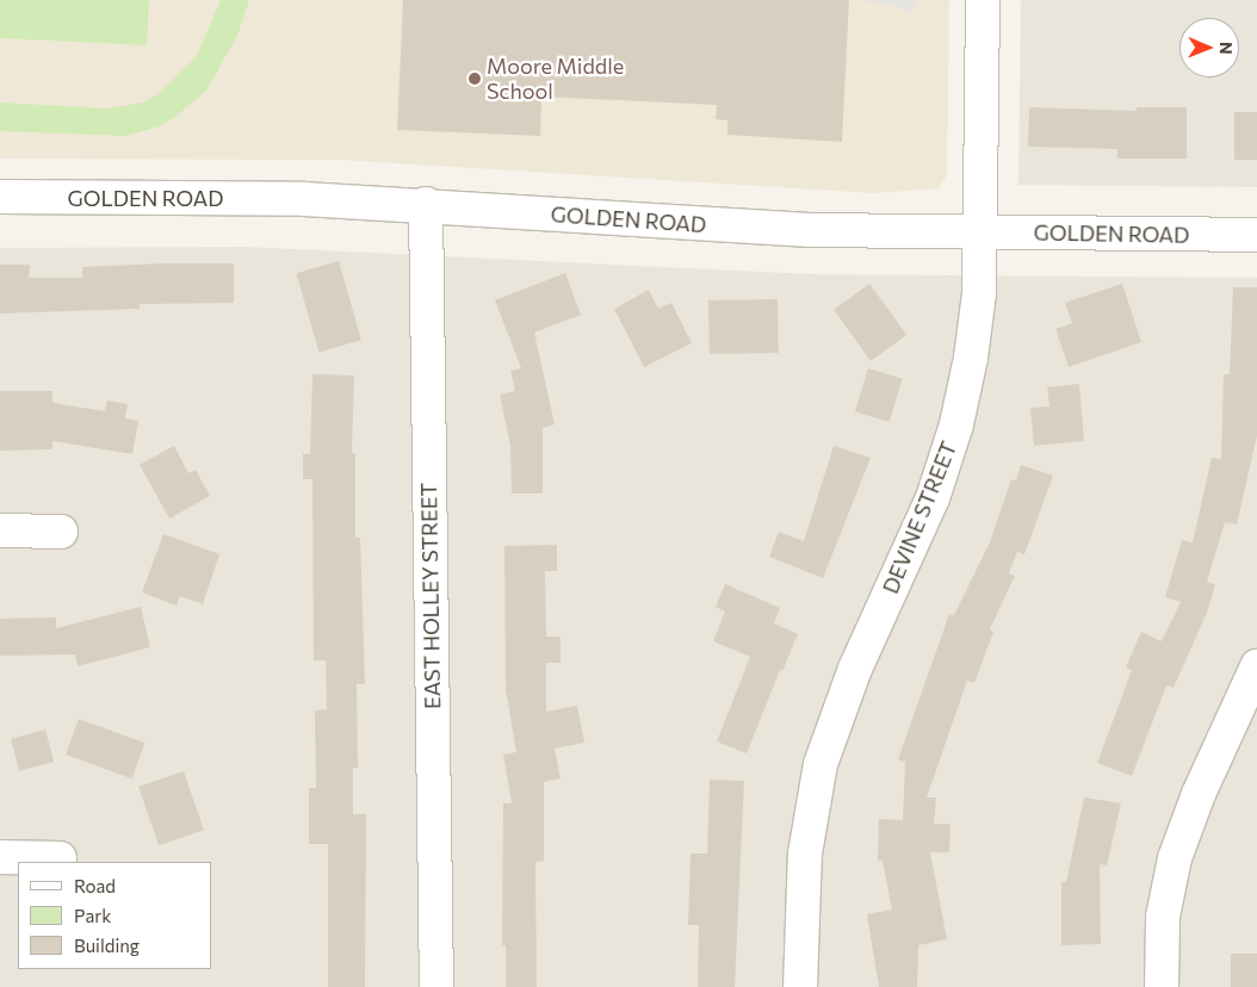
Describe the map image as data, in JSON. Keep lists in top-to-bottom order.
{
  "streets": {
    "street": ["GOLDEN ROAD", "DEVINE STREET", "EAST HOLLEY STREET"]
  },
  "crossings": [
    ["GOLDEN ROAD", "DEVINE STREET"],
    ["GOLDEN ROAD", "EAST HOLLEY STREET"]
  ],
  "places": ["Moore Middle School"],
  "legend": ["Road", "Park", "Building"],
  "north": "right"
}
